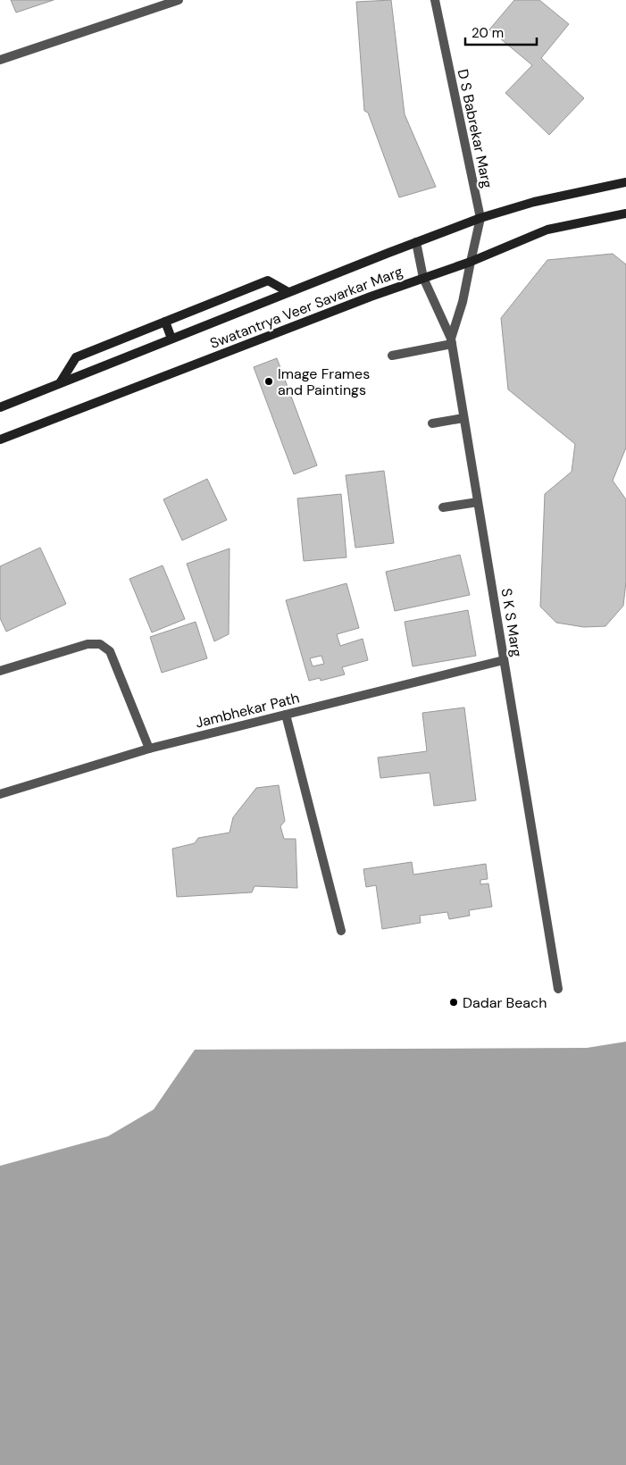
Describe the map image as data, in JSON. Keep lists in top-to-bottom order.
{
  "streets": {
    "main road": ["Swatantrya Veer Savarkar Marg"],
    "street": ["D S Babrekar Marg", "S K S Marg", "Jambhekar Path"]
  },
  "crossings": [
    ["D S Babrekar Marg", "Swatantrya Veer Savarkar Marg"],
    ["D S Babrekar Marg", "S K S Marg"],
    ["Swatantrya Veer Savarkar Marg", "S K S Marg"],
    ["S K S Marg", "Jambhekar Path"]
  ],
  "places": ["Image Frames and Paintings", "Dadar Beach"],
  "scale_bar": "20 m"
}
